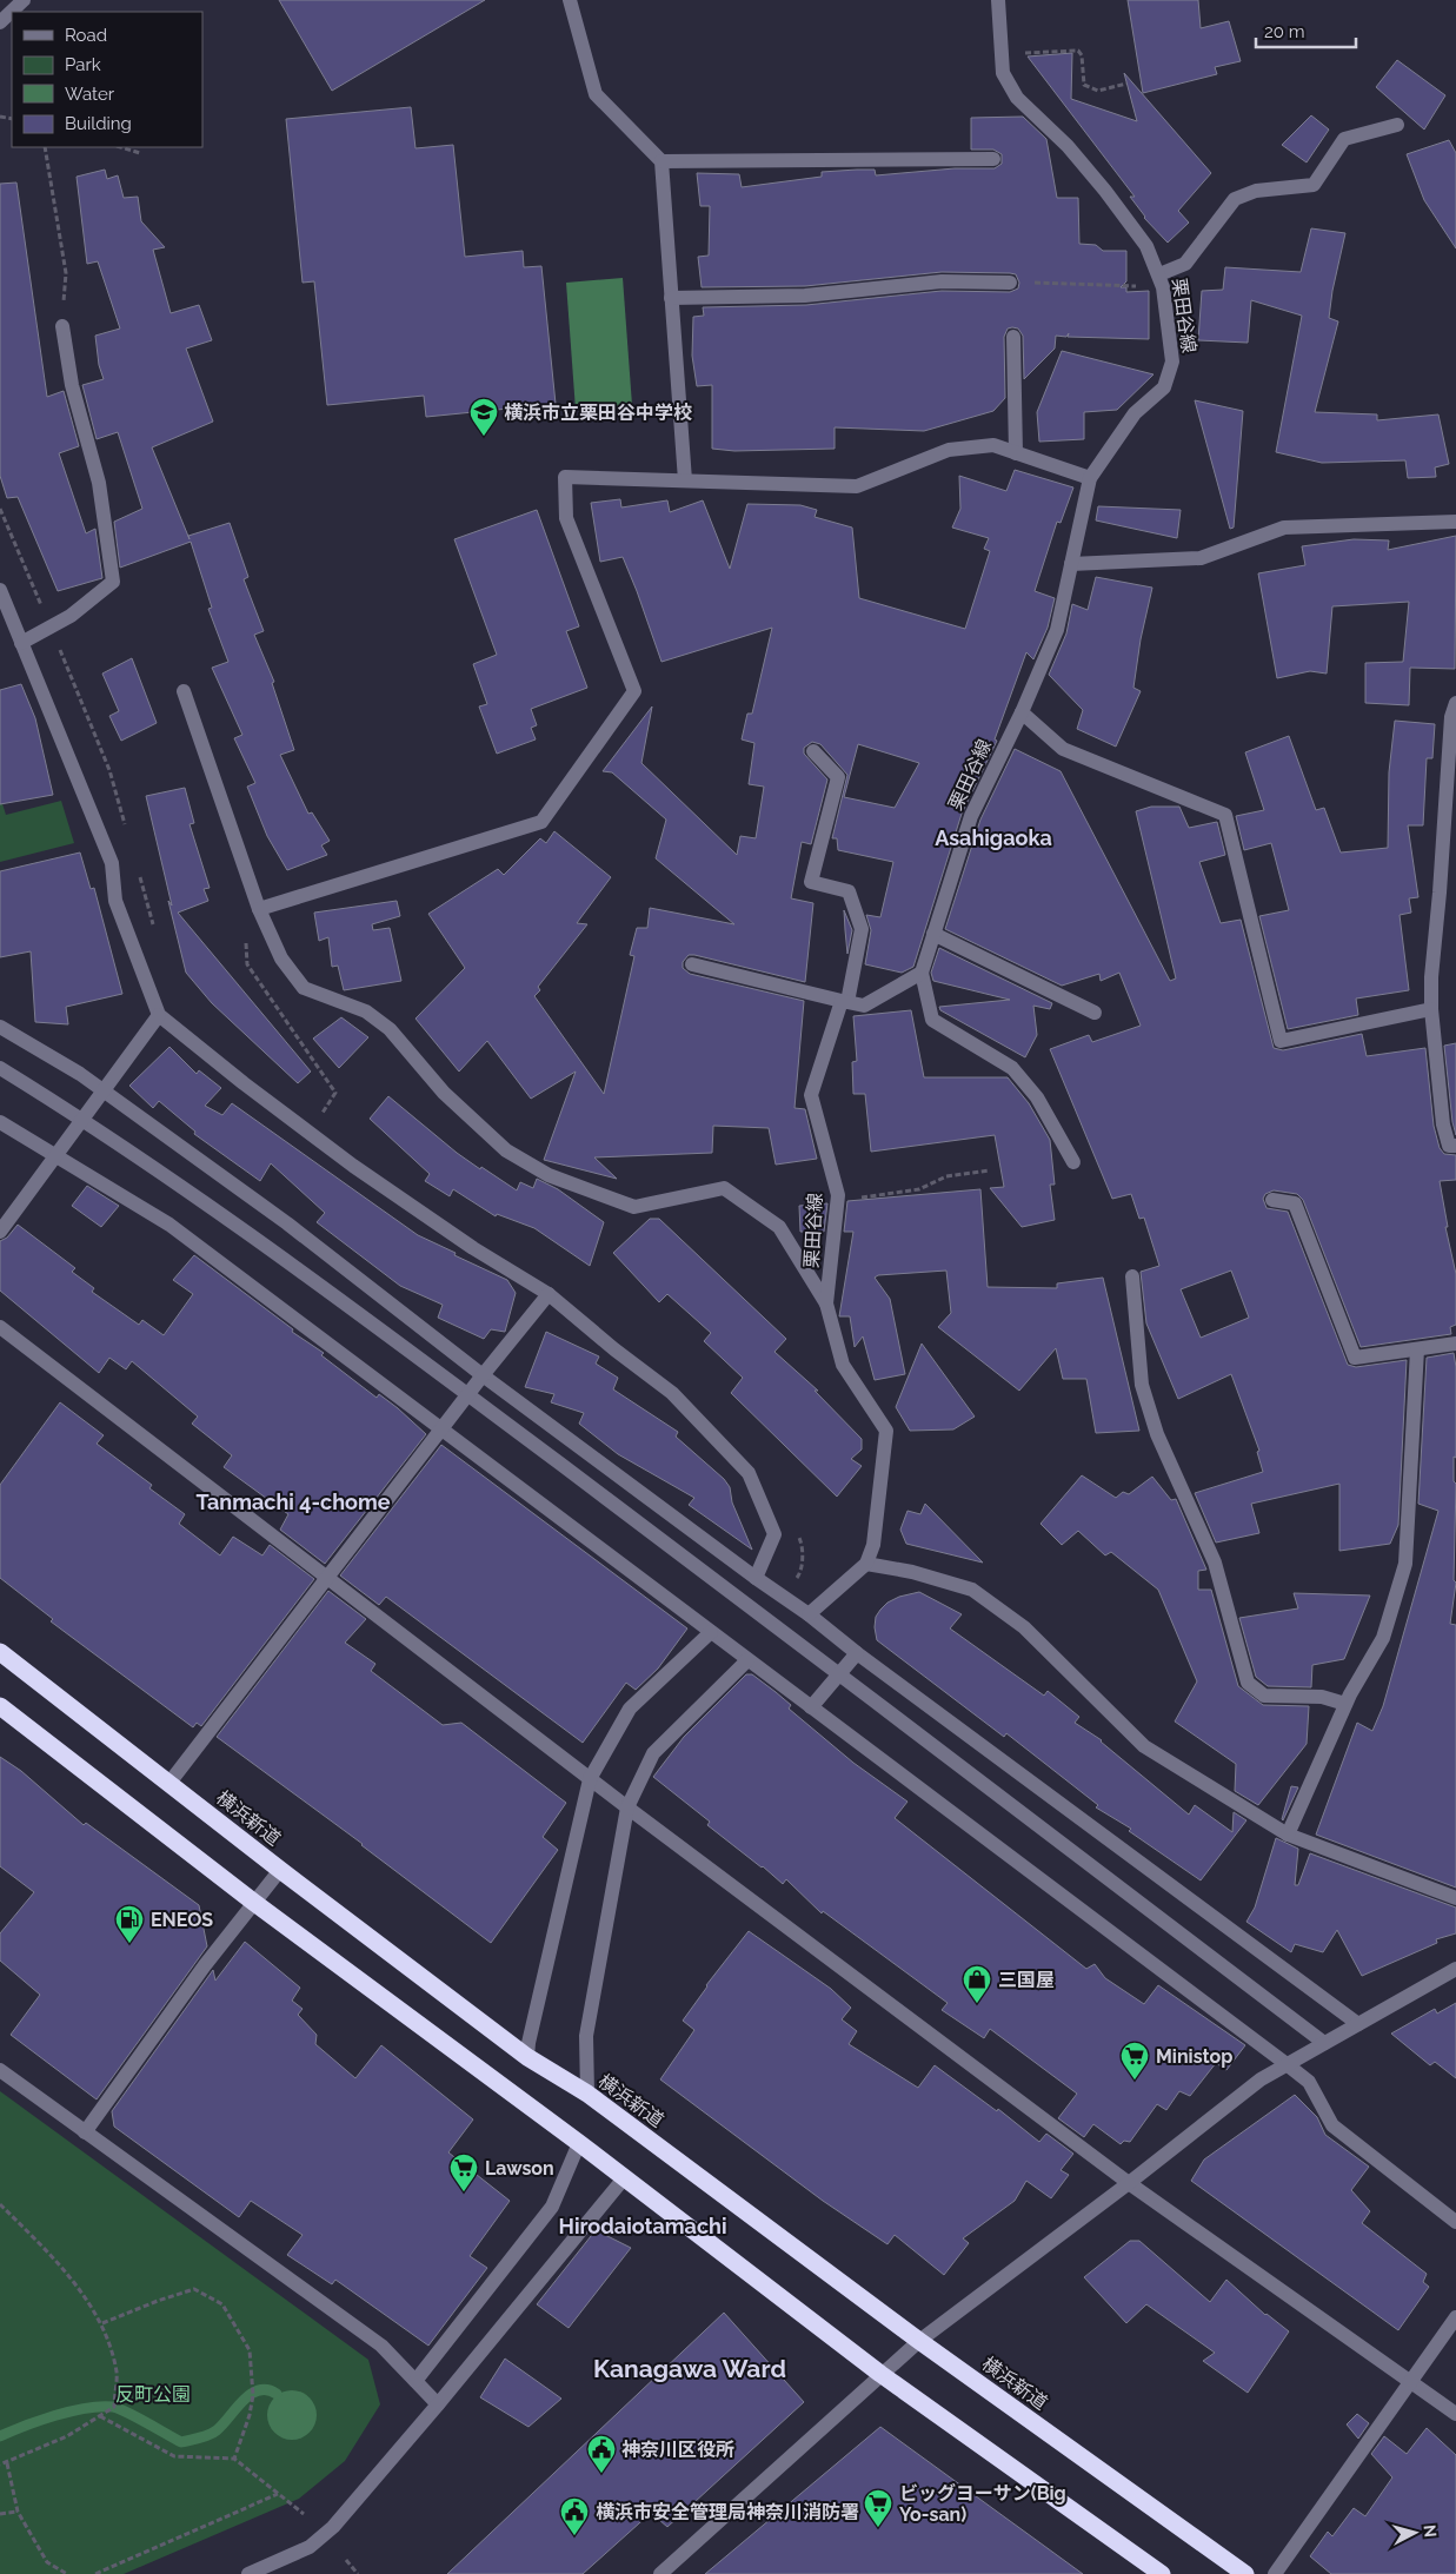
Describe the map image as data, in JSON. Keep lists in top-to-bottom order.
{
  "streets": {
    "highway": ["横浜新道"],
    "street": ["栗田谷線"]
  },
  "districts": [
    "Asahigaoka",
    "Tanmachi 4-chome",
    "Hirodaiotamachi",
    "Kanagawa Ward"
  ],
  "parks": ["反町公園"],
  "places": {
    "school or university": ["横浜市立栗田谷中学校"],
    "fuel station": ["ENEOS"],
    "shop": ["三国屋"],
    "supermarket": ["Ministop", "Lawson", "ビッグヨーサン(Big Yo-san)"],
    "public building": ["神奈川区役所", "横浜市安全管理局神奈川消防署"]
  },
  "legend": [
    "Road",
    "Park",
    "Water",
    "Building"
  ],
  "scale_bar": "20 m",
  "north": "right"
}
